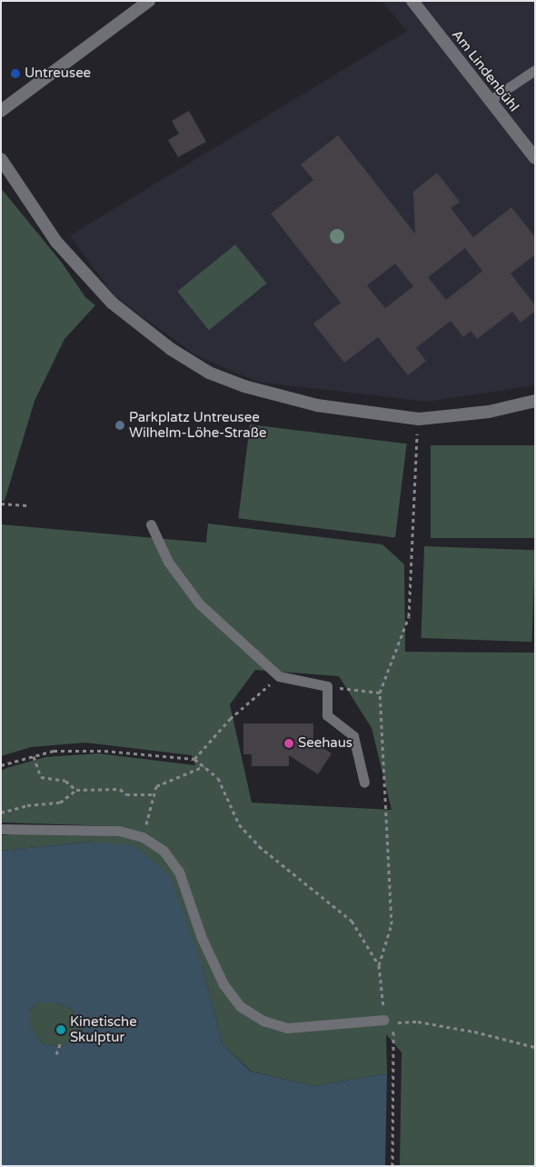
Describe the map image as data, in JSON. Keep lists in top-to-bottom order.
{
  "streets": {
    "street": ["Am Lindenbühl"]
  },
  "places": [
    "Untreusee",
    "Parkplatz Untreusee Wilhelm-Löhe-Straße",
    "Seehaus",
    "Kinetische Skulptur"
  ]
}
